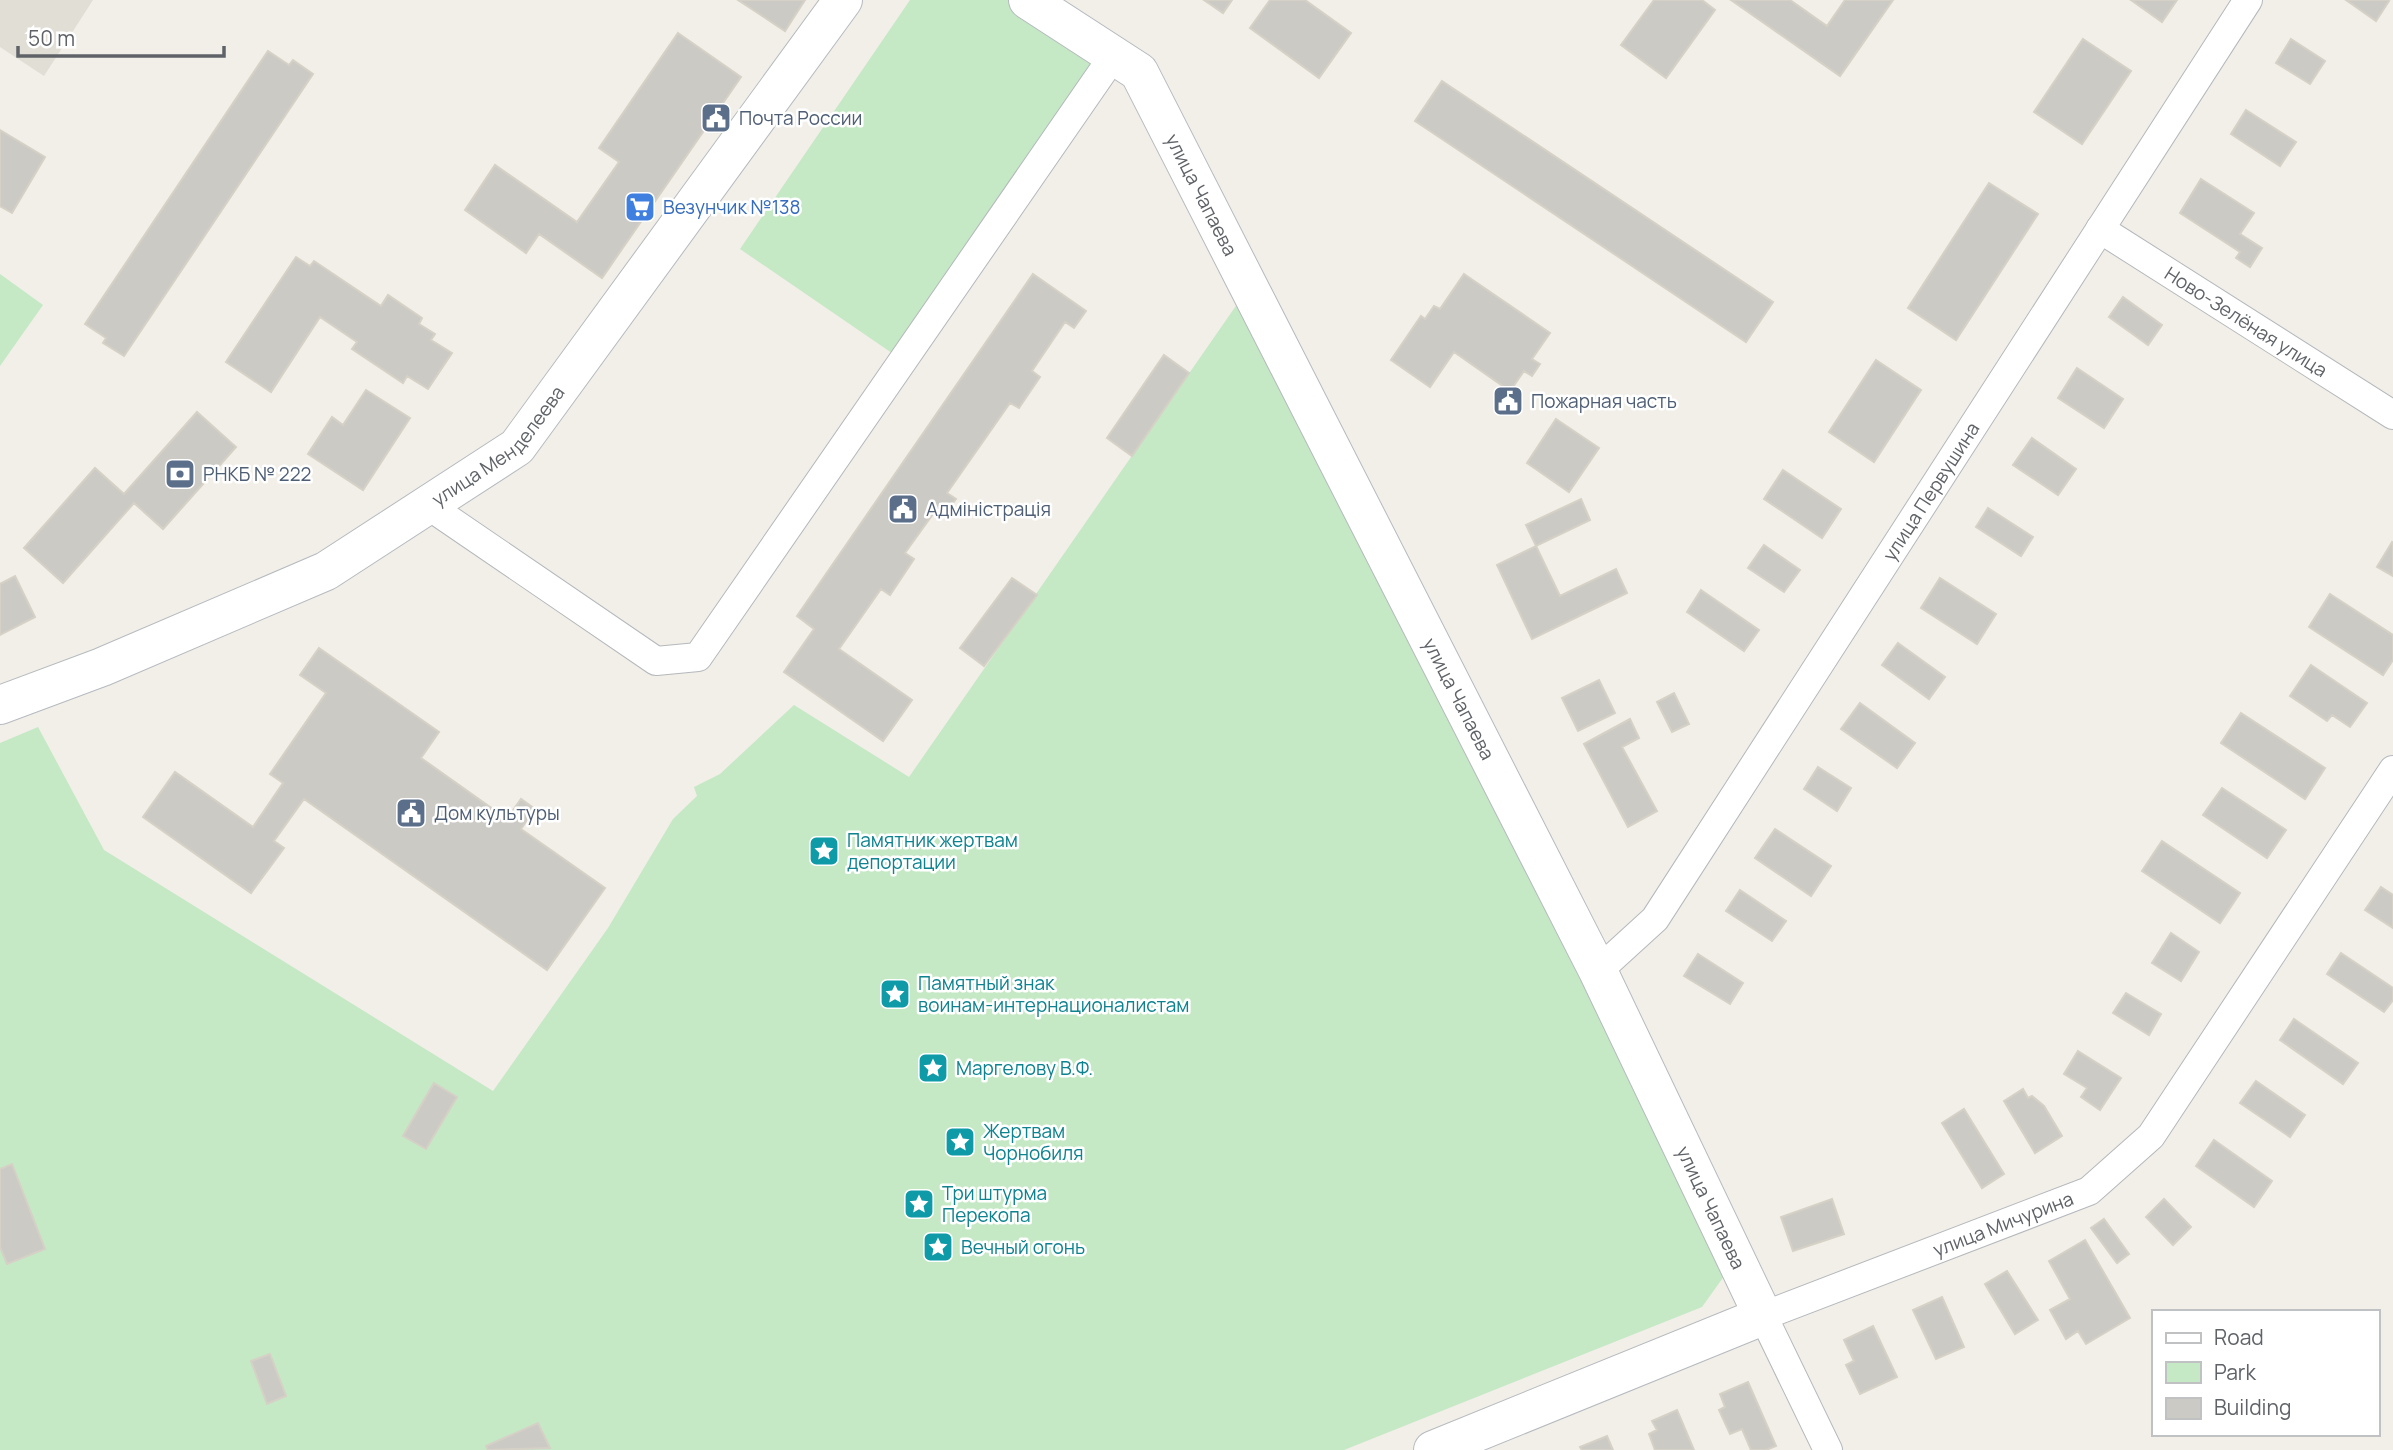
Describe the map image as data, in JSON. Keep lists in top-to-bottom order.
{
  "streets": {
    "main road": ["улица Чапаева", "улица Менделеева", "улица Мичурина"],
    "street": ["Ново-Зелёная улица", "улица Первушина"]
  },
  "crossings": [
    ["улица Чапаева", "улица Первушина"],
    ["улица Чапаева", "улица Мичурина"],
    ["Ново-Зелёная улица", "улица Первушина"]
  ],
  "places": {
    "public building": [
      "Почта России",
      "Пожарная часть",
      "Адміністрація",
      "Дом культуры"
    ],
    "supermarket": ["Везунчик №138"],
    "bank": ["РНКБ № 222"],
    "place": [
      "Памятник жертвам депортации",
      "Памятный знак воинам-интернационалистам",
      "Маргелову В.Ф.",
      "Жертвам Чорнобиля",
      "Три штурма Перекопа",
      "Вечный огонь"
    ]
  },
  "legend": ["Road", "Park", "Building"],
  "scale_bar": "50 m"
}
